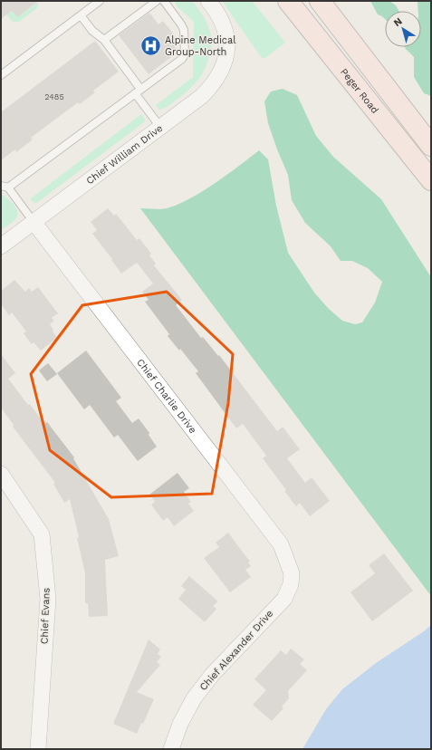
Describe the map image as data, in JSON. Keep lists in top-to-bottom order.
{
  "streets": {
    "main road": ["Peger Road"],
    "street": [
      "Chief William Drive",
      "Chief Charlie Drive",
      "Chief Evans",
      "Chief Alexander Drive"
    ]
  },
  "crossings": [
    ["Chief William Drive", "Chief Charlie Drive"],
    ["Chief Charlie Drive", "Chief Alexander Drive"]
  ],
  "places": {
    "hospital": ["Alpine Medical Group-North"]
  },
  "house_numbers": ["2485"],
  "north": "top left"
}
